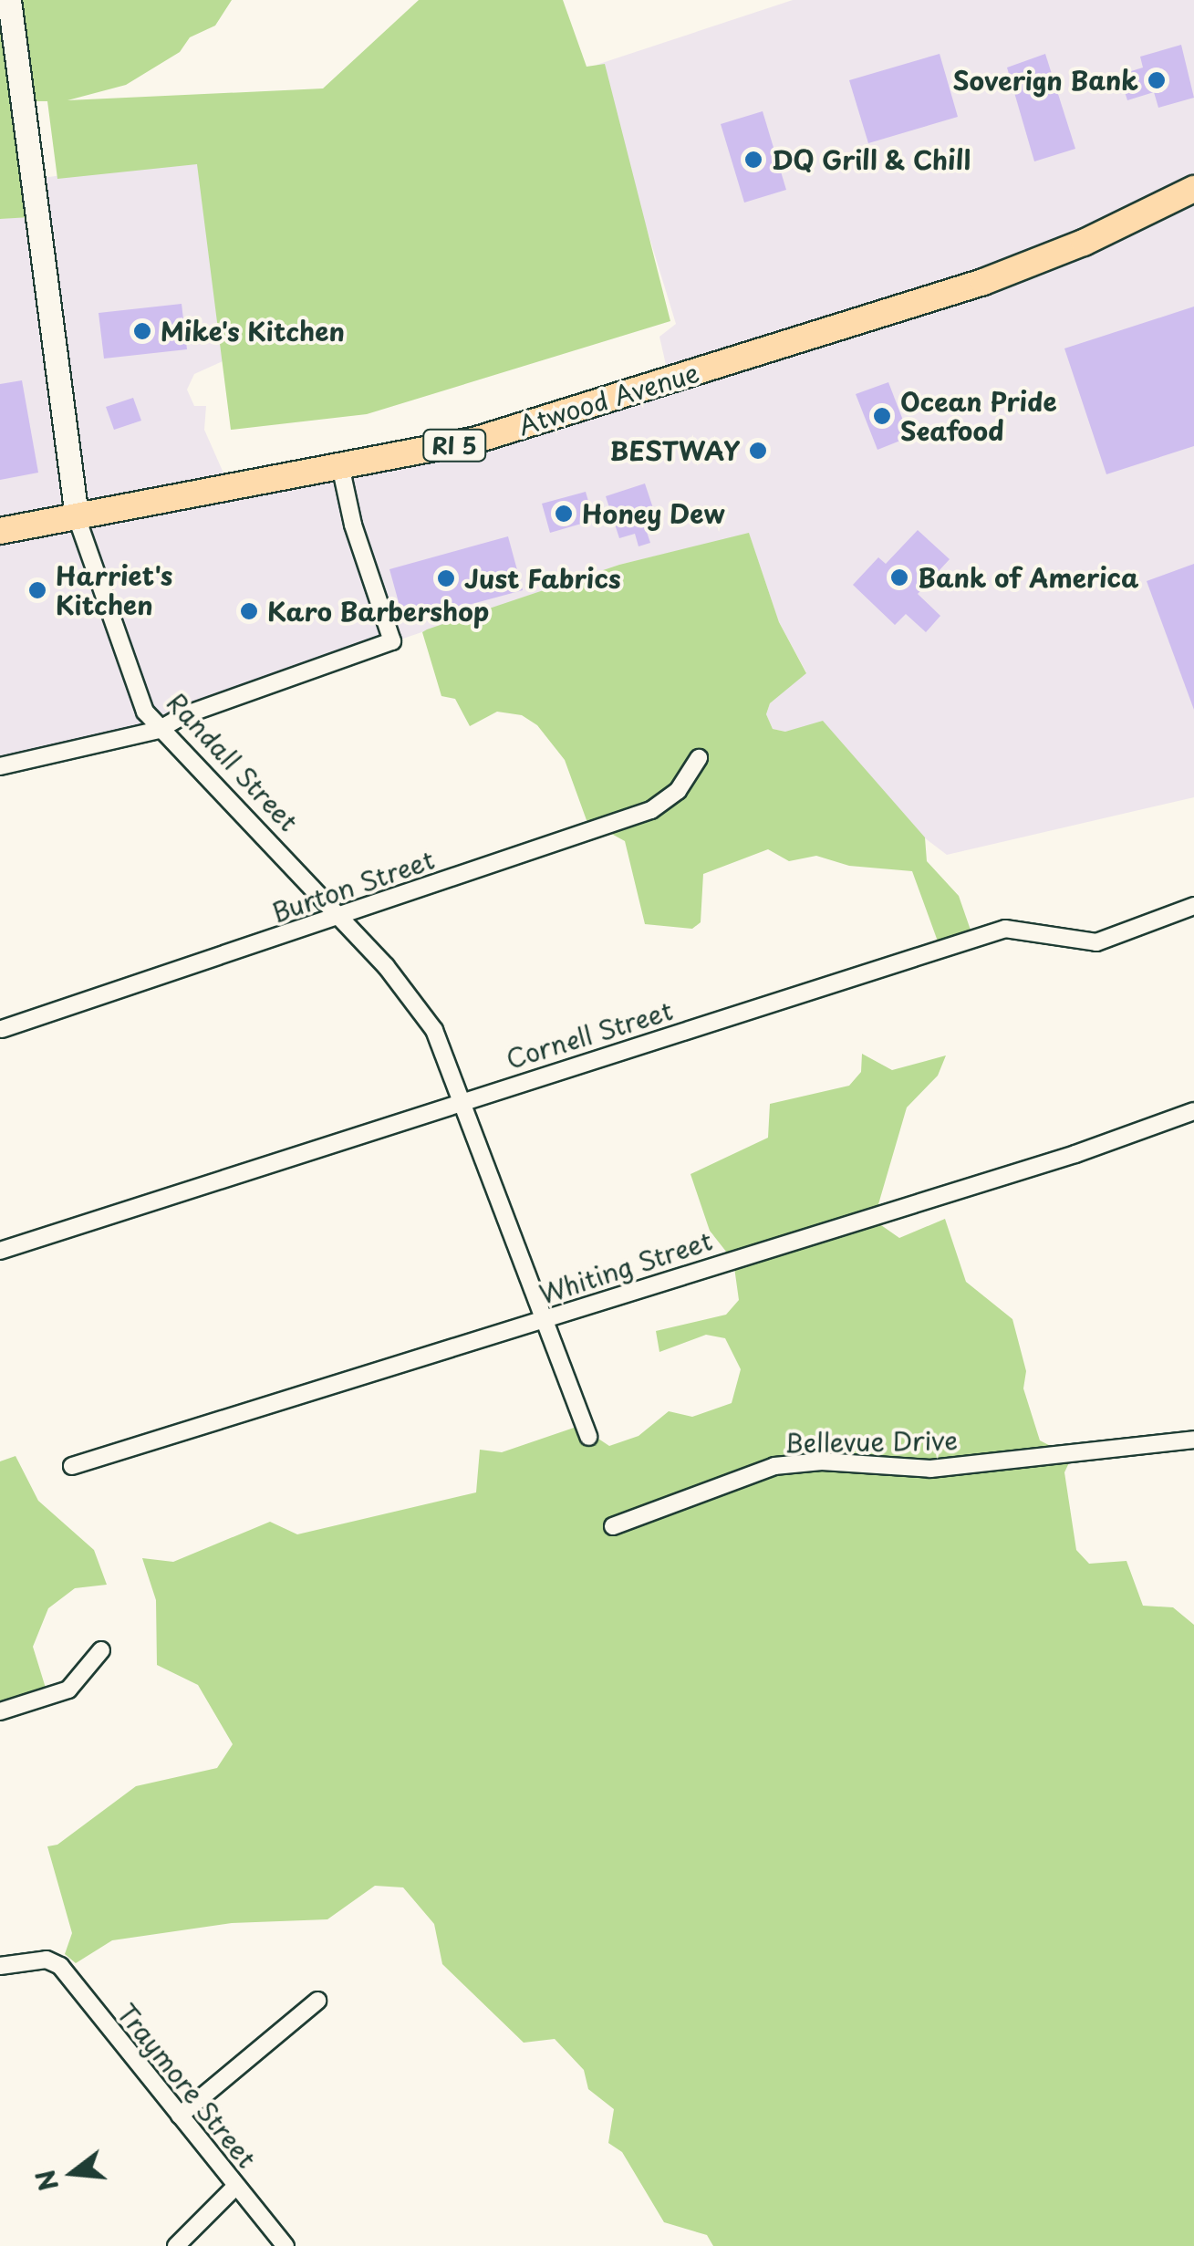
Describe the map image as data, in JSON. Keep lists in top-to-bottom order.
{
  "streets": {
    "main road": ["Atwood Avenue", "RI 5"],
    "street": [
      "Randall Street",
      "Burton Street",
      "Cornell Street",
      "Whiting Street",
      "Bellevue Drive",
      "Traymore Street"
    ]
  },
  "crossings": [
    ["Atwood Avenue", "Randall Street"],
    ["Randall Street", "Burton Street"],
    ["Randall Street", "Cornell Street"],
    ["Randall Street", "Whiting Street"]
  ],
  "places": [
    "Soverign Bank",
    "DQ Grill & Chill",
    "Mike's Kitchen",
    "Ocean Pride Seafood",
    "BESTWAY",
    "Honey Dew",
    "Bank of America",
    "Just Fabrics",
    "Harriet's Kitchen",
    "Karo Barbershop"
  ],
  "north": "left"
}
